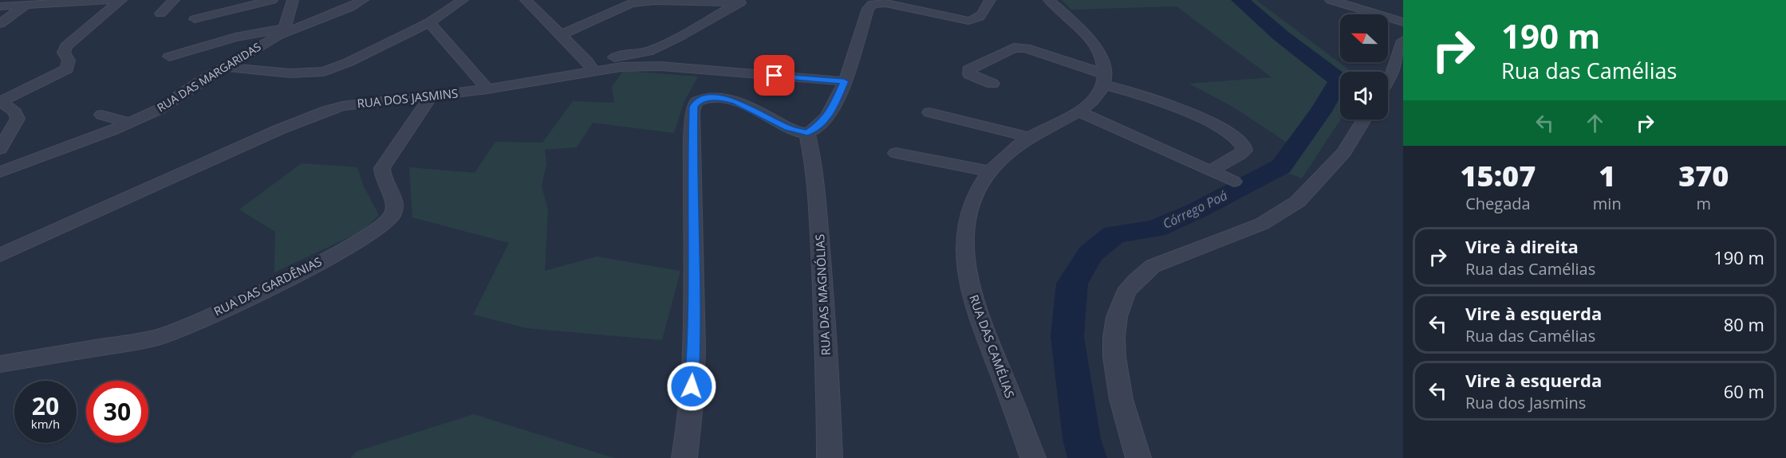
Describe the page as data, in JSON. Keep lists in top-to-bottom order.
{
  "streets": {
    "street": [
      "RUA DAS MARGARIDAS",
      "RUA DOS JASMINS",
      "RUA DAS GARDÊNIAS",
      "RUA DAS MAGNÓLIAS",
      "RUA DAS CAMÉLIAS"
    ]
  },
  "crossings": [
    ["RUA DOS JASMINS", "RUA DAS GARDÊNIAS"]
  ],
  "water": ["Córrego Poá"],
  "north": "left",
  "page": {
    "turn": ["190 m", "Rua das Camélias"],
    "eta": [
      "15:07",
      "Chegada",
      "1",
      "min",
      "370",
      "m"
    ],
    "list": [
      {
        "name": "Vire à direita",
        "note": "Rua das Camélias",
        "value": "190 m"
      },
      {
        "name": "Vire à esquerda",
        "note": "Rua das Camélias",
        "value": "80 m"
      },
      {
        "name": "Vire à esquerda",
        "note": "Rua dos Jasmins",
        "value": "60 m"
      }
    ],
    "speed": "20 km/h",
    "limit": "30"
  }
}
